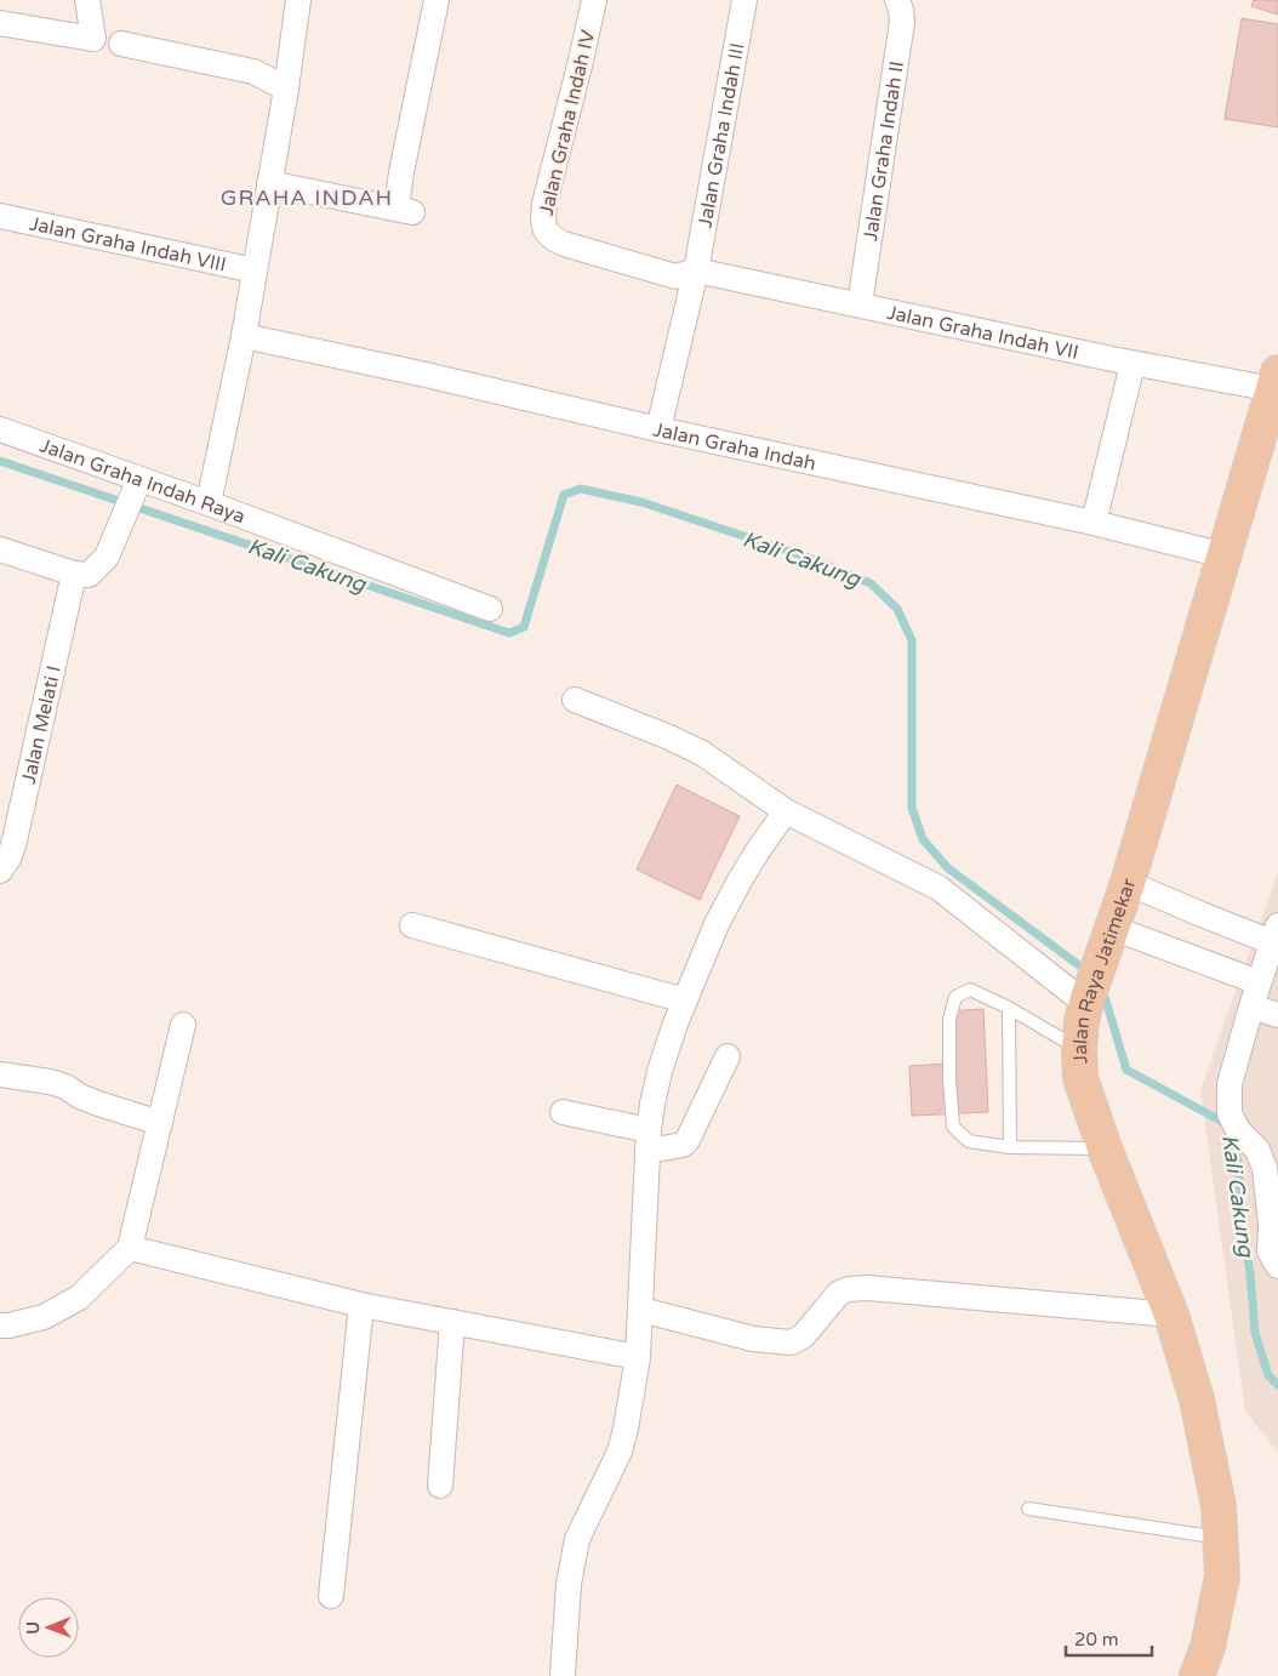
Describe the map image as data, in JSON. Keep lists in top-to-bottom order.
{
  "streets": {
    "main road": ["Jalan Raya Jatimekar"],
    "street": [
      "Jalan Graha Indah IV",
      "Jalan Graha Indah III",
      "Jalan Graha Indah II",
      "Jalan Graha Indah VIII",
      "Jalan Graha Indah VII",
      "Jalan Graha Indah",
      "Jalan Graha Indah Raya",
      "Jalan Melati I"
    ]
  },
  "crossings": [
    ["Jalan Graha Indah IV", "Jalan Graha Indah III"],
    ["Jalan Graha Indah IV", "Jalan Graha Indah VII"],
    ["Jalan Graha Indah III", "Jalan Graha Indah VII"],
    ["Jalan Graha Indah III", "Jalan Graha Indah"],
    ["Jalan Graha Indah II", "Jalan Graha Indah VII"],
    ["Jalan Graha Indah VII", "Jalan Raya Jatimekar"],
    ["Jalan Graha Indah", "Jalan Raya Jatimekar"]
  ],
  "districts": ["GRAHA INDAH"],
  "water": ["Kali Cakung"],
  "scale_bar": "20 m",
  "north": "left"
}
